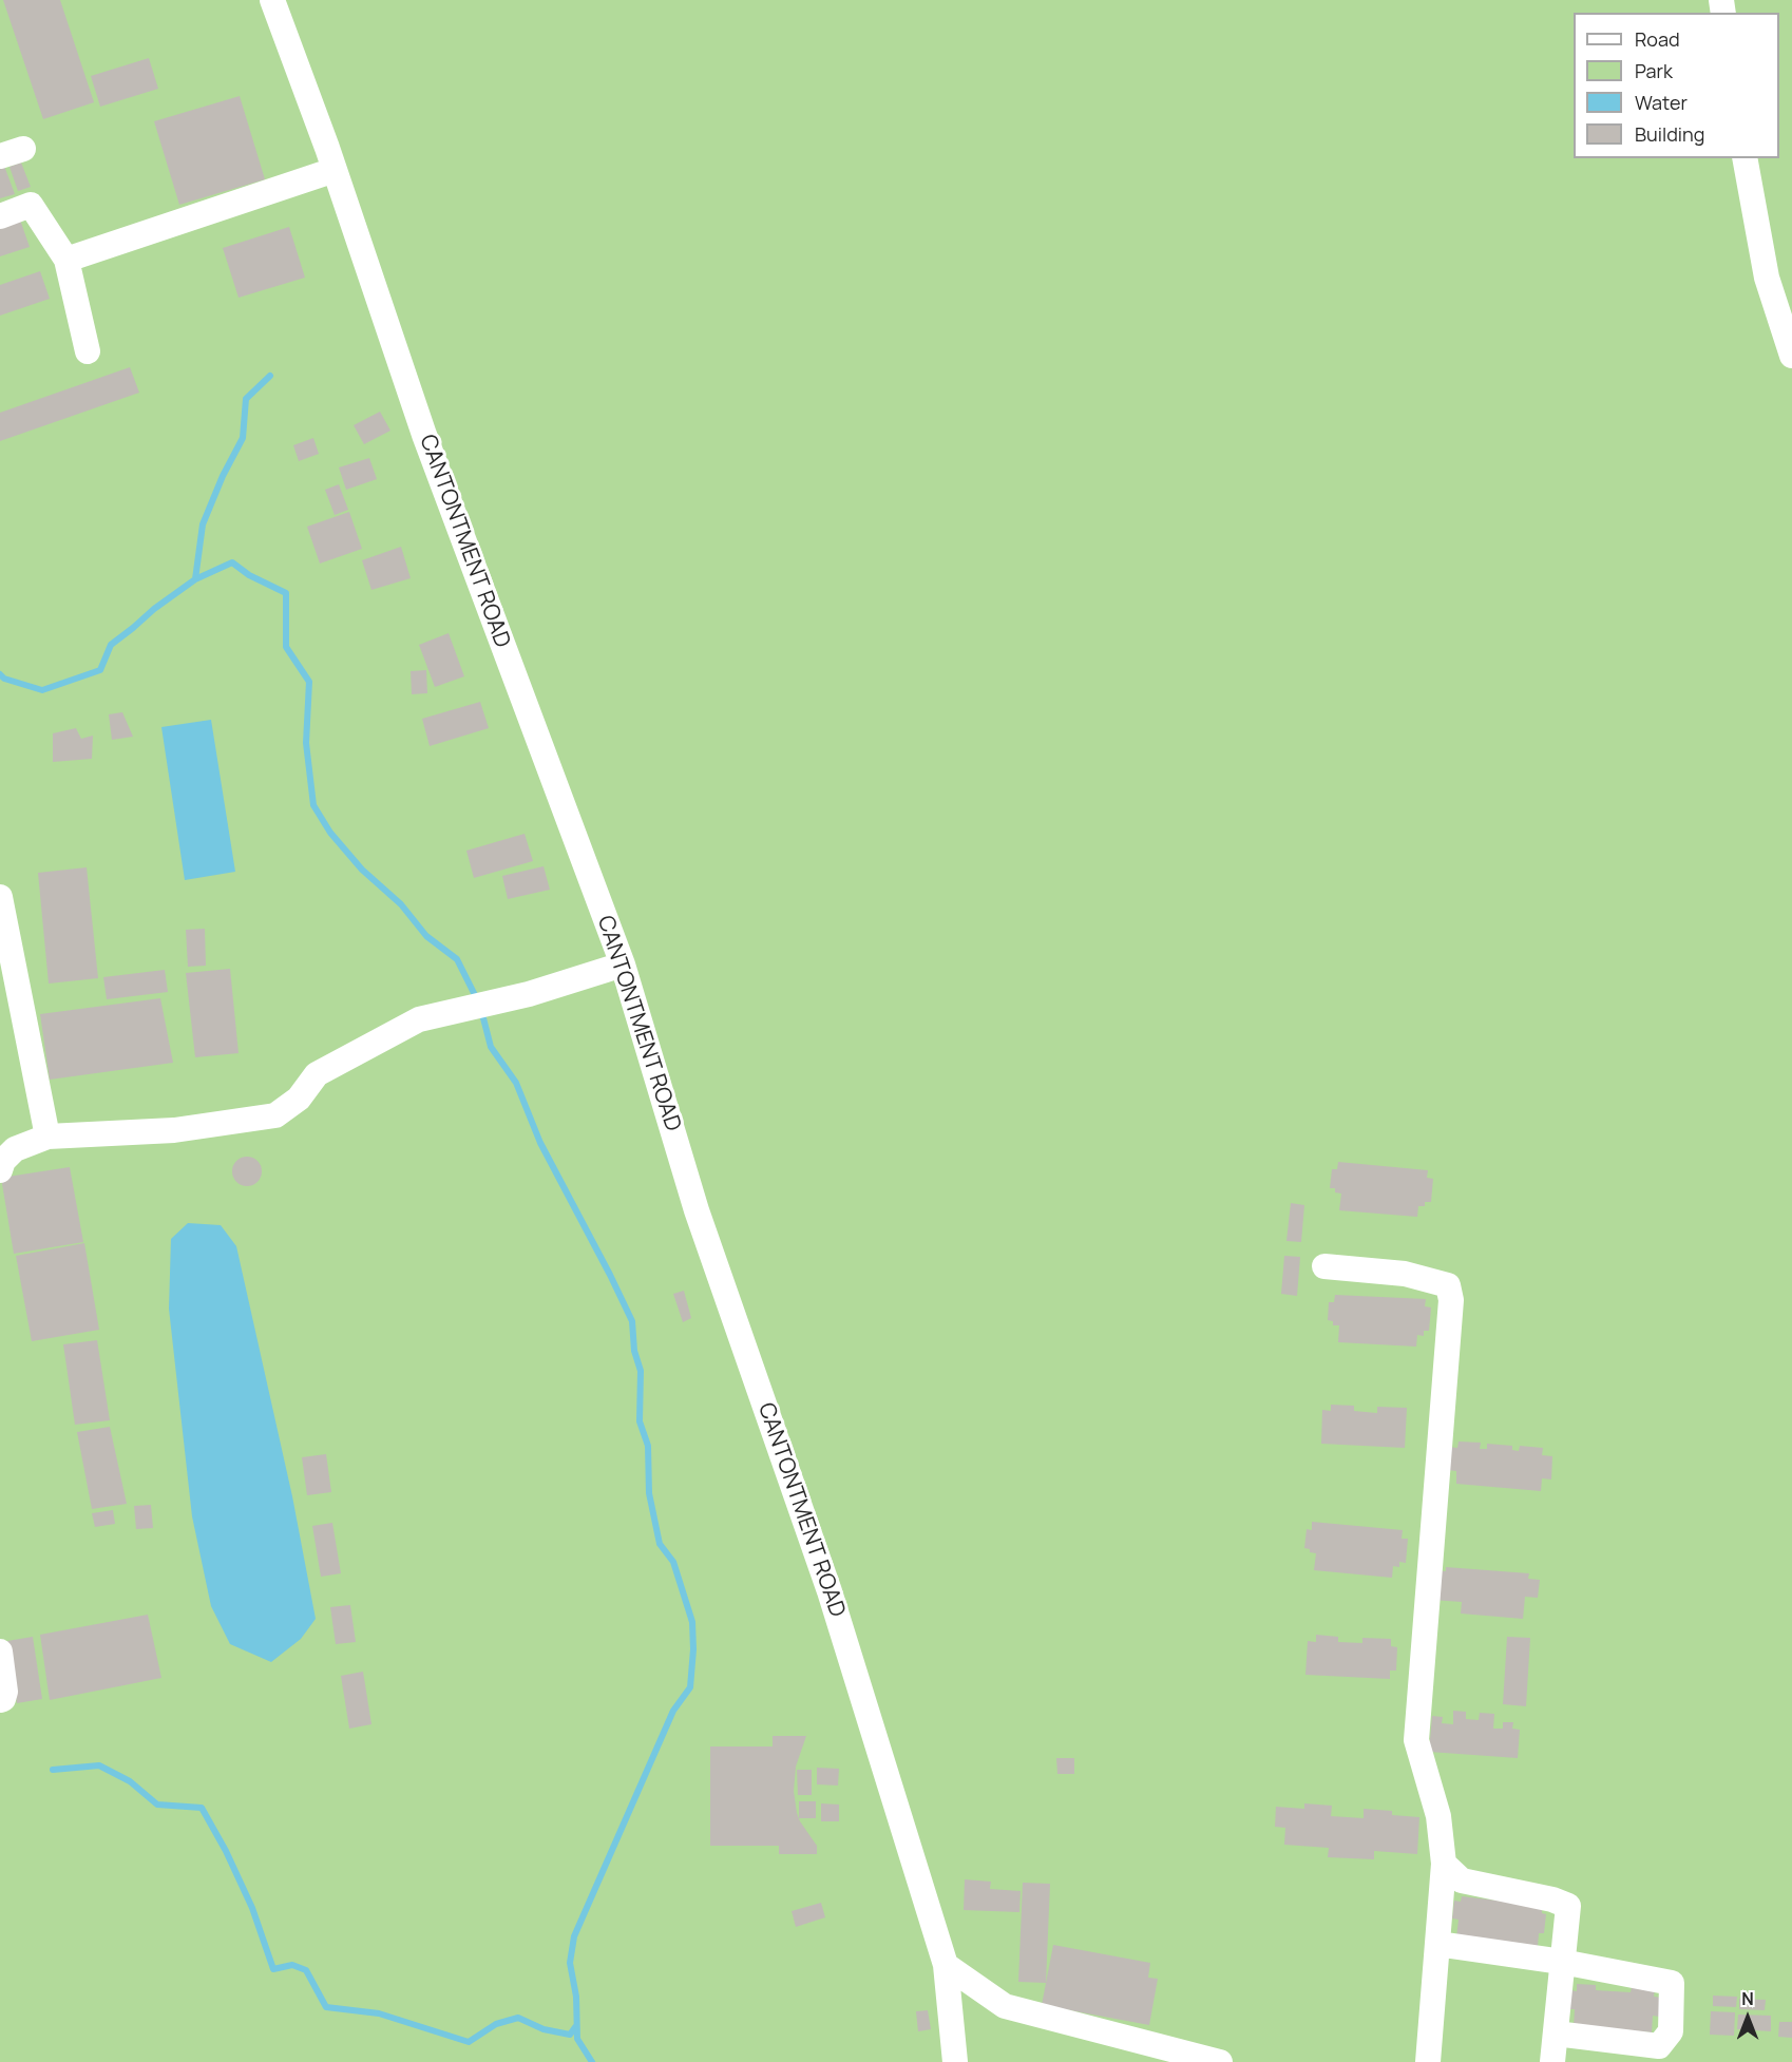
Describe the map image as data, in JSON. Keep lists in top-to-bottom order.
{
  "streets": {
    "street": ["CANTONTMENT ROAD"]
  },
  "legend": [
    "Road",
    "Park",
    "Water",
    "Building"
  ],
  "north": "top"
}
